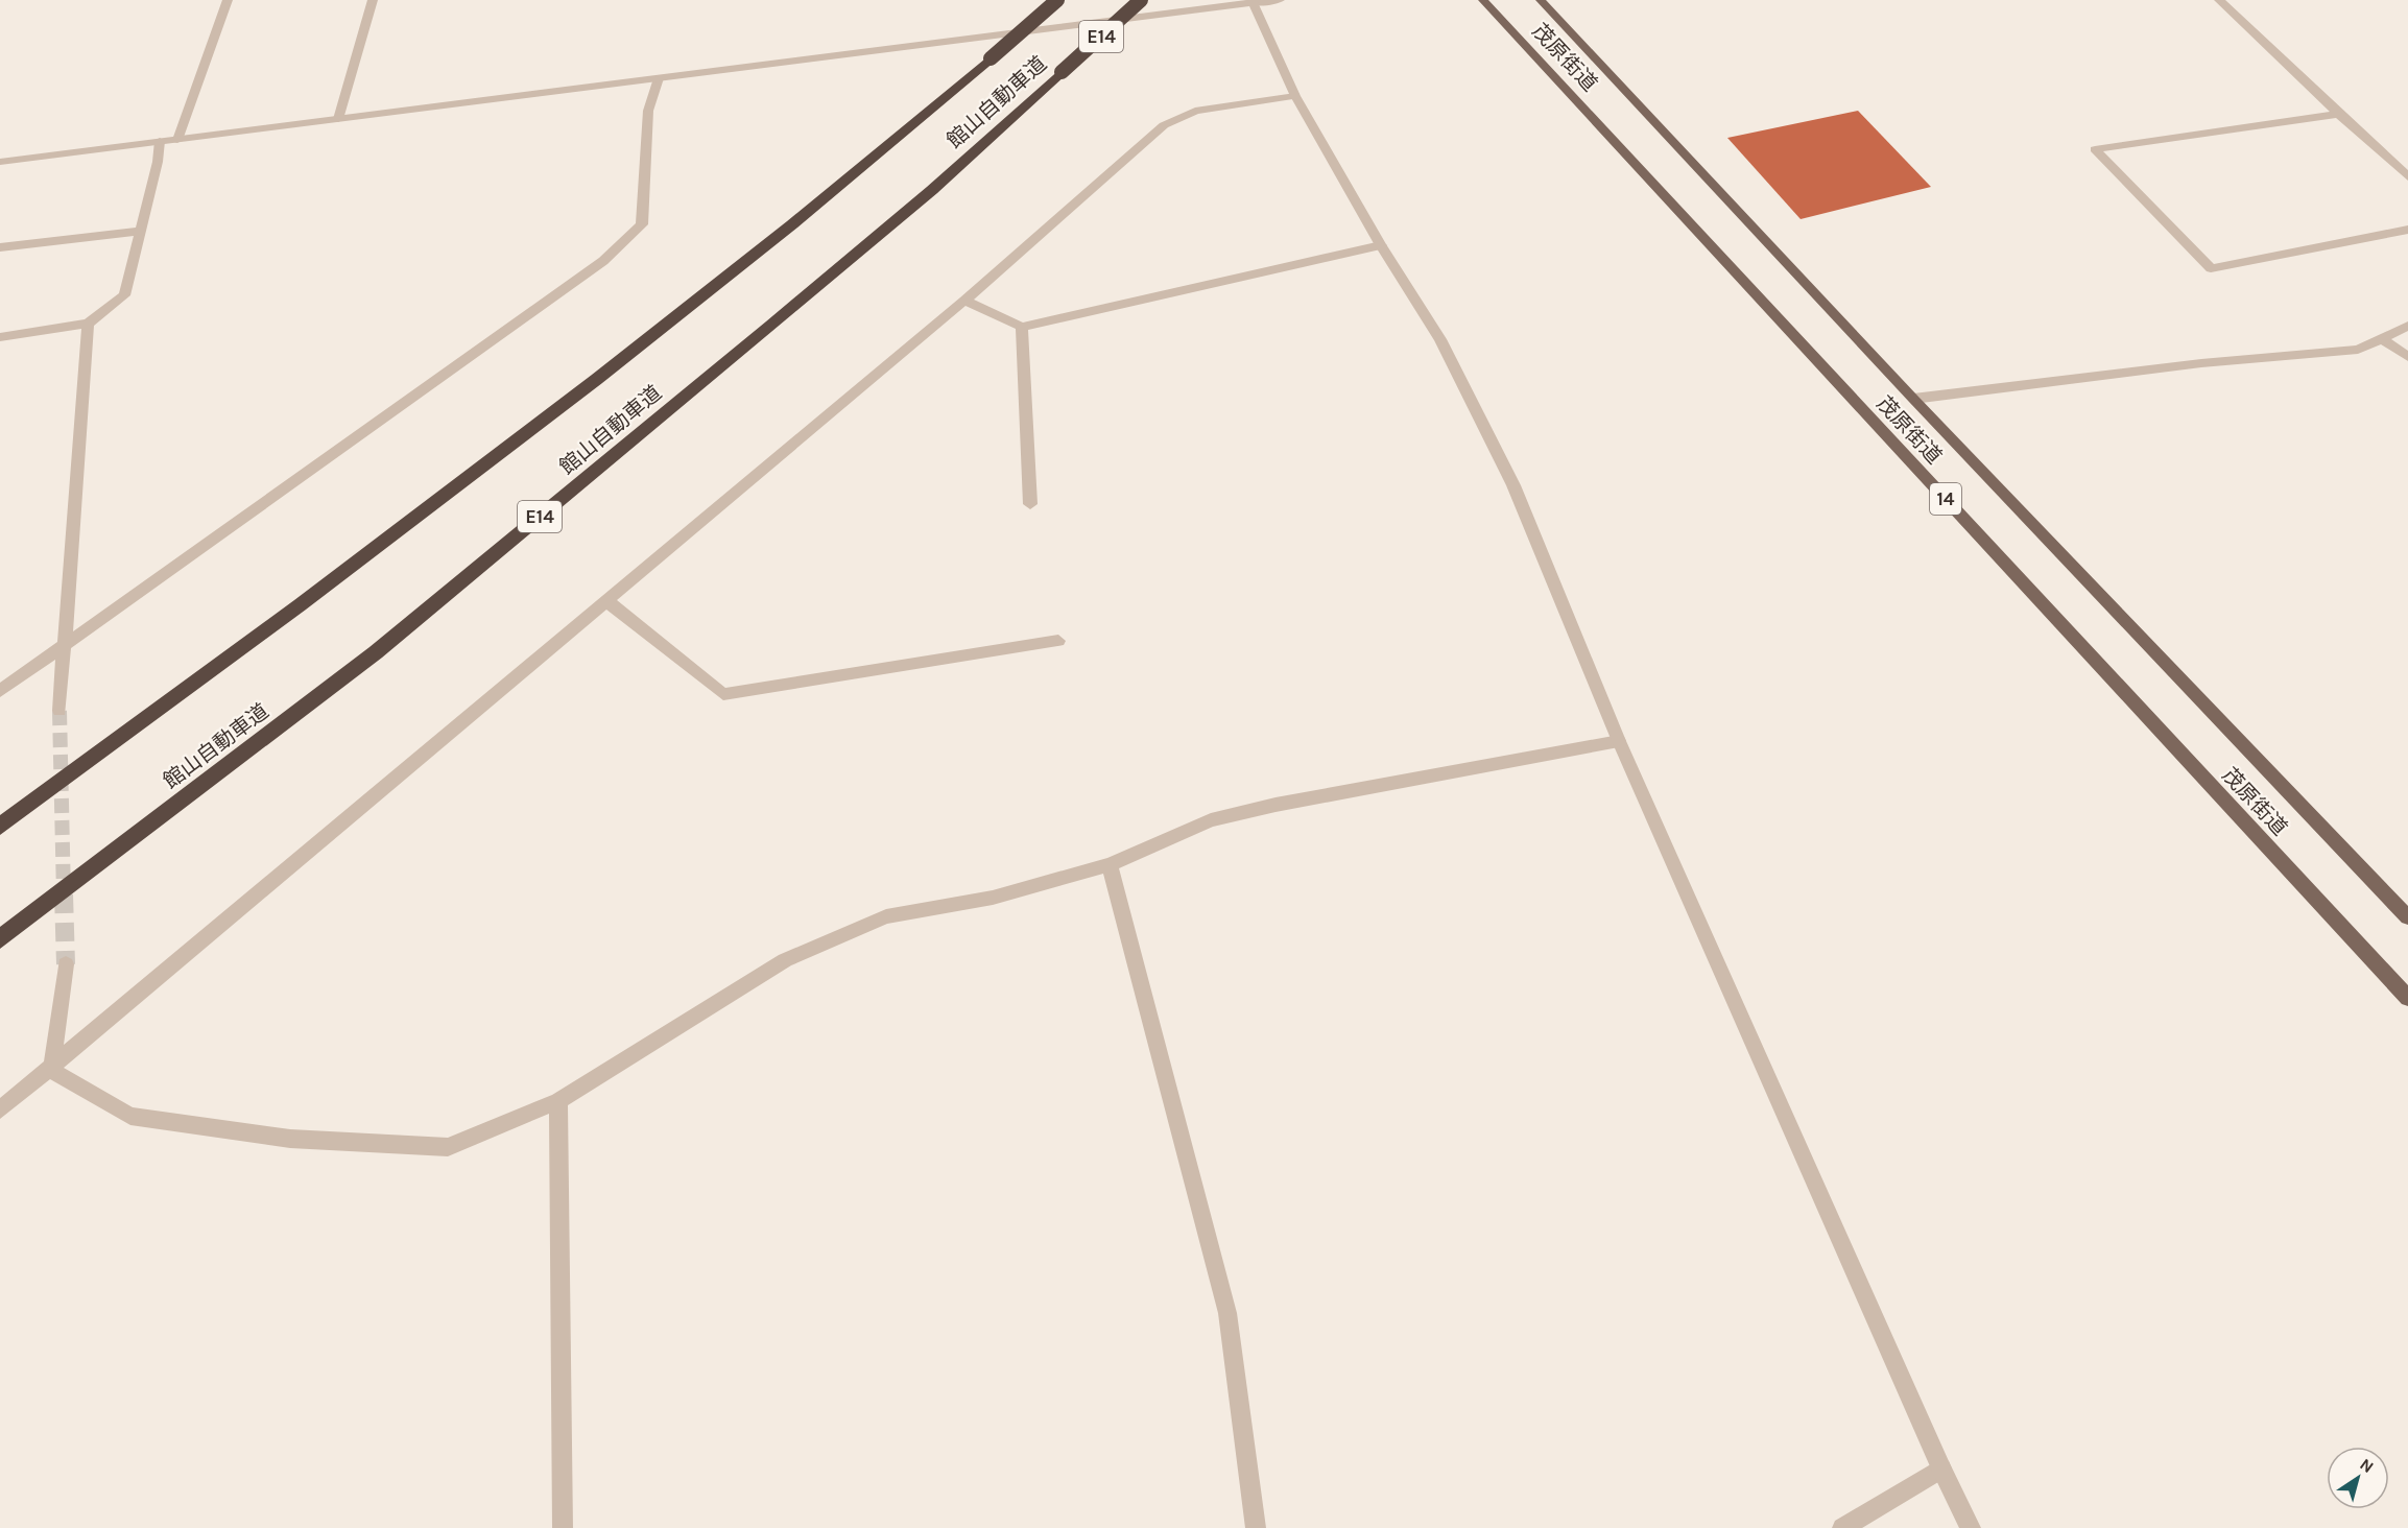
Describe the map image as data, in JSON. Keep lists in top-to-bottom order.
{
  "streets": {
    "highway": ["E14", "館山自動車道"],
    "main road": ["茂原街道", "14"]
  },
  "north": "top right"
}
